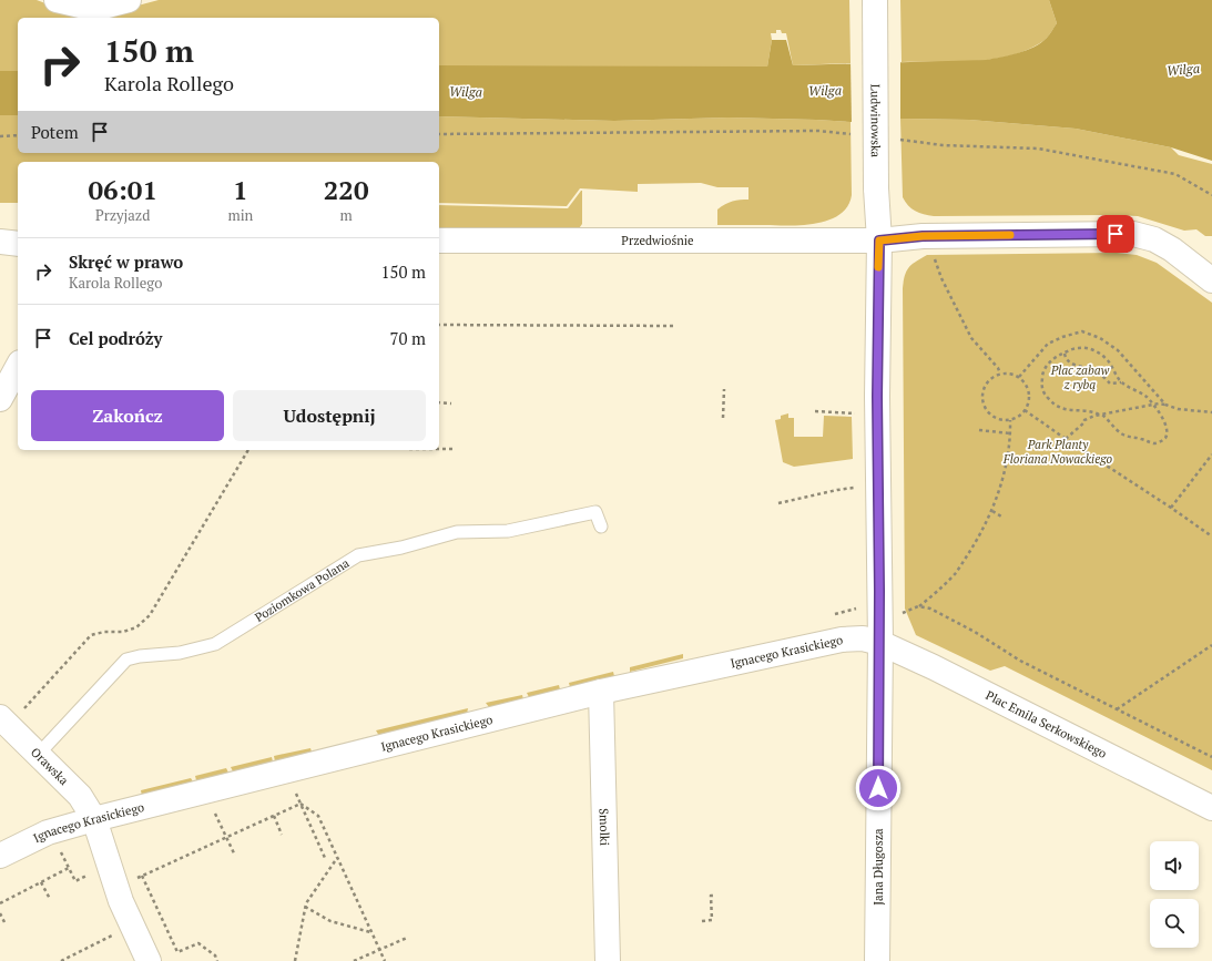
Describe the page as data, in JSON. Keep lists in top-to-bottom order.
{
  "streets": {
    "street": [
      "Ludwinowska",
      "Przedwiośnie",
      "Ignacego Krasickiego",
      "Plac Emila Serkowskiego",
      "Orawska",
      "Smolki",
      "Jana Długosza"
    ],
    "lane": ["Poziomkowa Polana"]
  },
  "crossings": [
    ["Ludwinowska", "Przedwiośnie"],
    ["Ludwinowska", "Jana Długosza"],
    ["Przedwiośnie", "Jana Długosza"],
    ["Poziomkowa Polana", "Orawska"],
    ["Ignacego Krasickiego", "Plac Emila Serkowskiego"],
    ["Ignacego Krasickiego", "Orawska"],
    ["Ignacego Krasickiego", "Smolki"],
    ["Ignacego Krasickiego", "Jana Długosza"],
    ["Plac Emila Serkowskiego", "Jana Długosza"]
  ],
  "water": ["Wilga"],
  "parks": ["Plac zabaw z rybą", "Park Planty Floriana Nowackiego"],
  "page": {
    "turn": ["150 m", "Karola Rollego"],
    "then": "Potem",
    "eta": [
      "06:01",
      "Przyjazd",
      "1",
      "min",
      "220",
      "m"
    ],
    "list": [
      {
        "name": "Skręć w prawo",
        "note": "Karola Rollego",
        "value": "150 m"
      },
      {
        "name": "Cel podróży",
        "value": "70 m"
      }
    ],
    "buttons": ["Zakończ", "Udostępnij"]
  }
}
